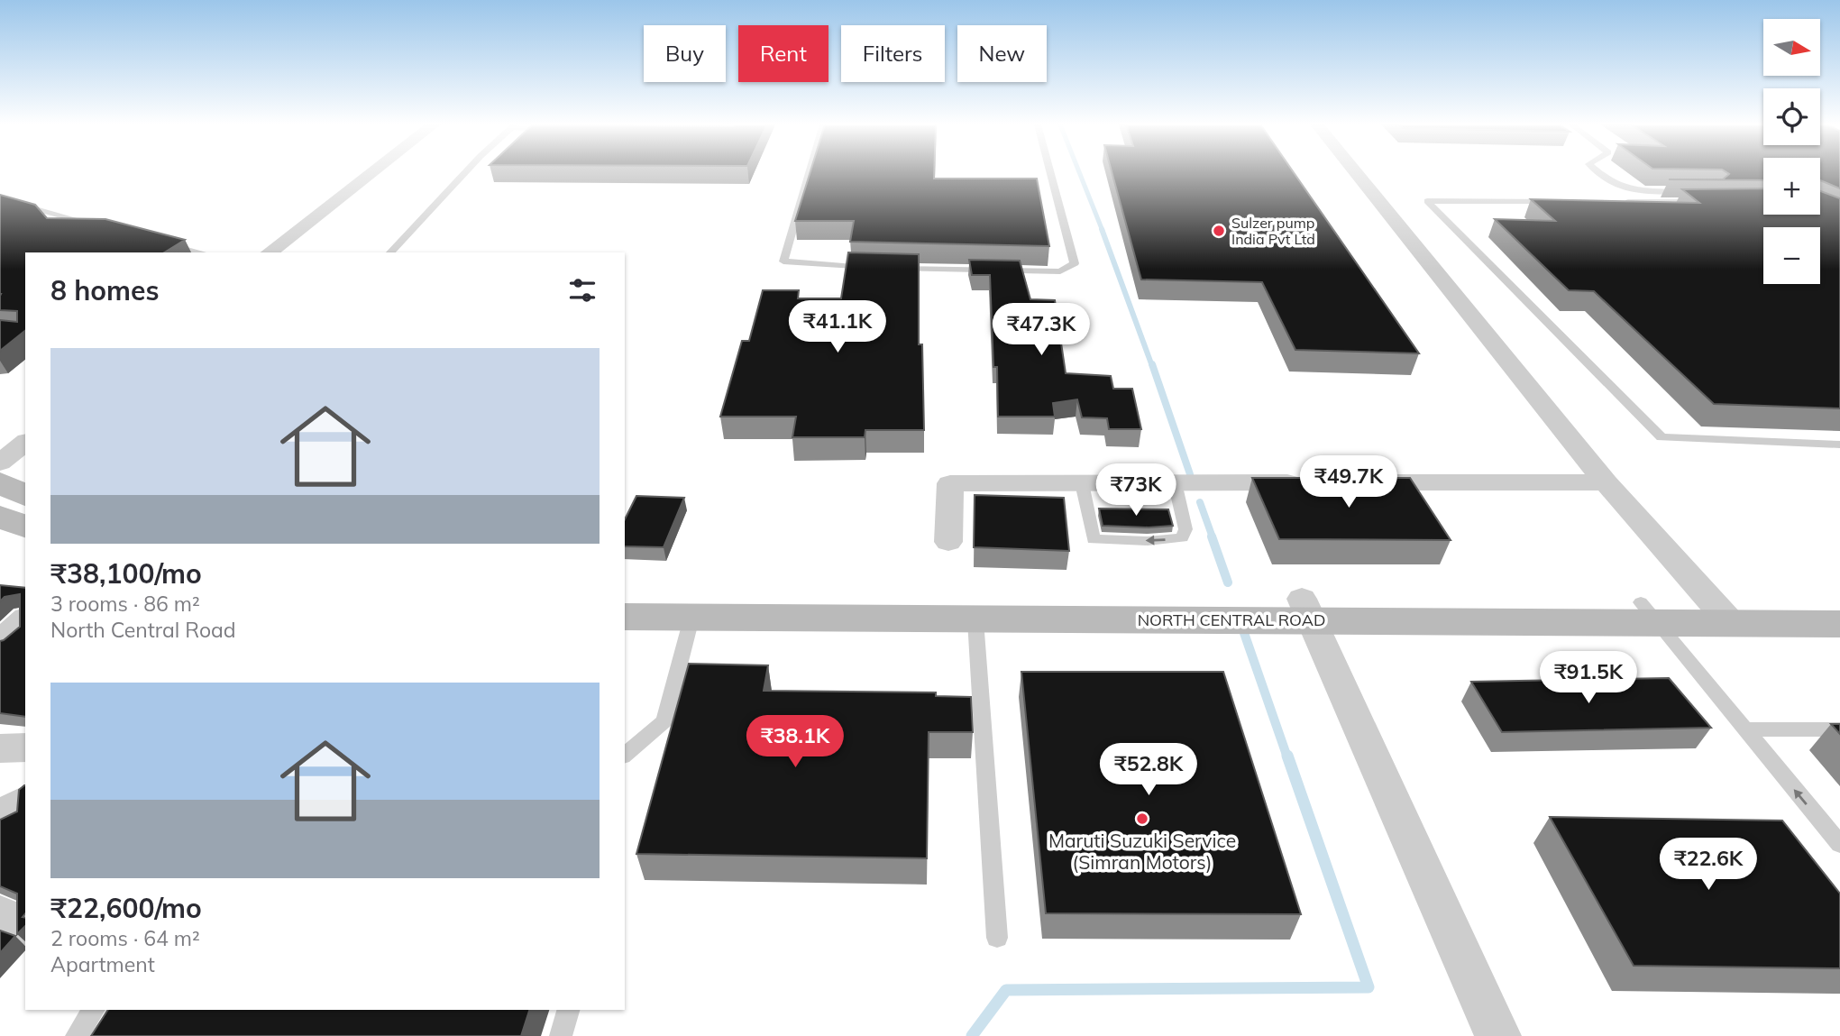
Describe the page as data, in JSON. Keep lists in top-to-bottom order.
{
  "streets": {
    "main road": ["NORTH CENTRAL ROAD"]
  },
  "places": ["Sulzer pump India Pvt Ltd", "Maruti Suzuki Service (Simran Motors)"],
  "north": "right",
  "page": {
    "map_buttons": ["+", "−"],
    "chip": [
      "Buy",
      "Rent",
      "Filters",
      "New"
    ],
    "heading": "8 homes",
    "price": [
      "₹41.1K",
      "₹47.3K",
      "₹49.7K",
      "₹73K",
      "₹91.5K",
      "₹38.1K",
      "₹52.8K",
      "₹22.6K"
    ],
    "list": [
      {
        "name": "₹38,100/mo",
        "note": "3 rooms · 86 m² · North Central Road"
      },
      {
        "name": "₹22,600/mo",
        "note": "2 rooms · 64 m² · Apartment"
      }
    ]
  }
}
